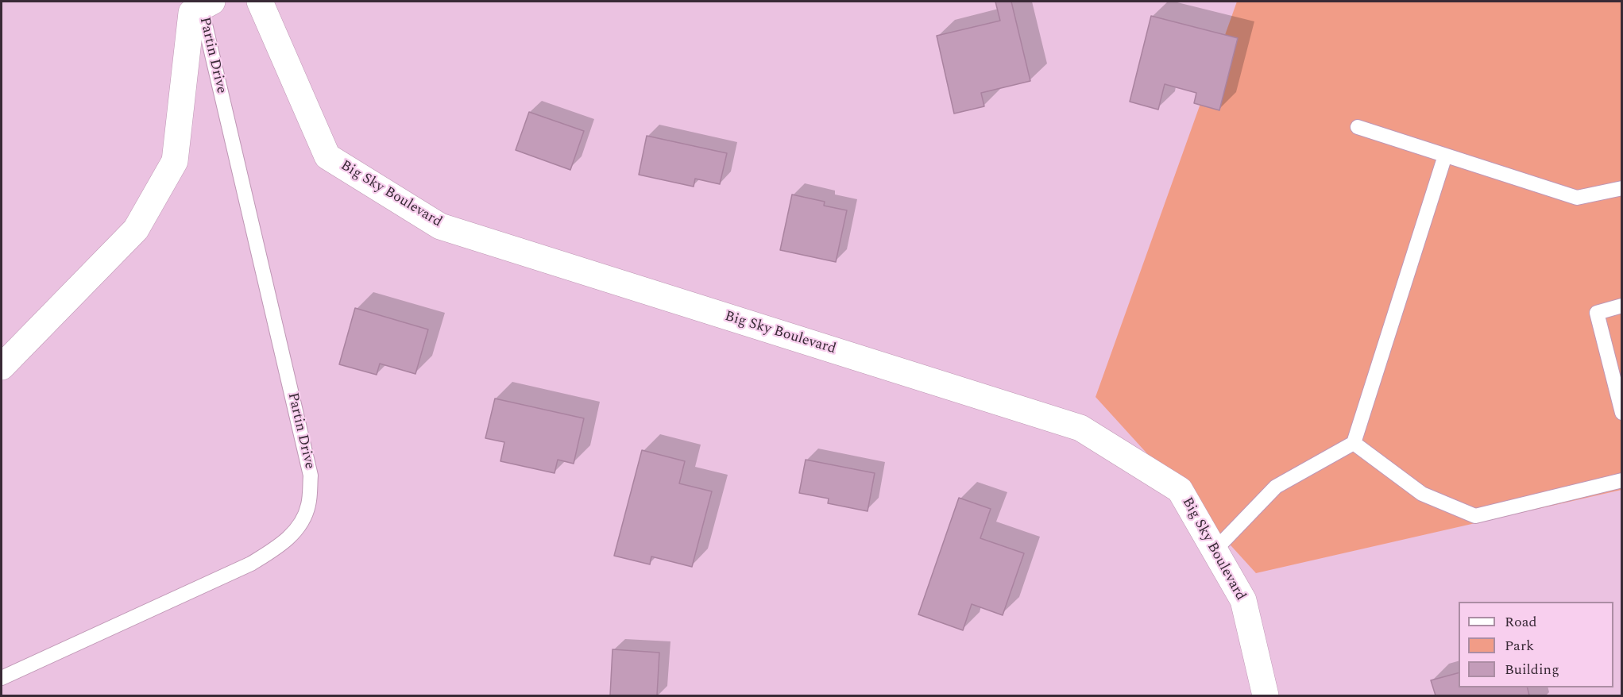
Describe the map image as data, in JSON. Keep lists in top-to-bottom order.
{
  "streets": {
    "street": ["Partin Drive", "Big Sky Boulevard"]
  },
  "legend": ["Road", "Park", "Building"]
}
